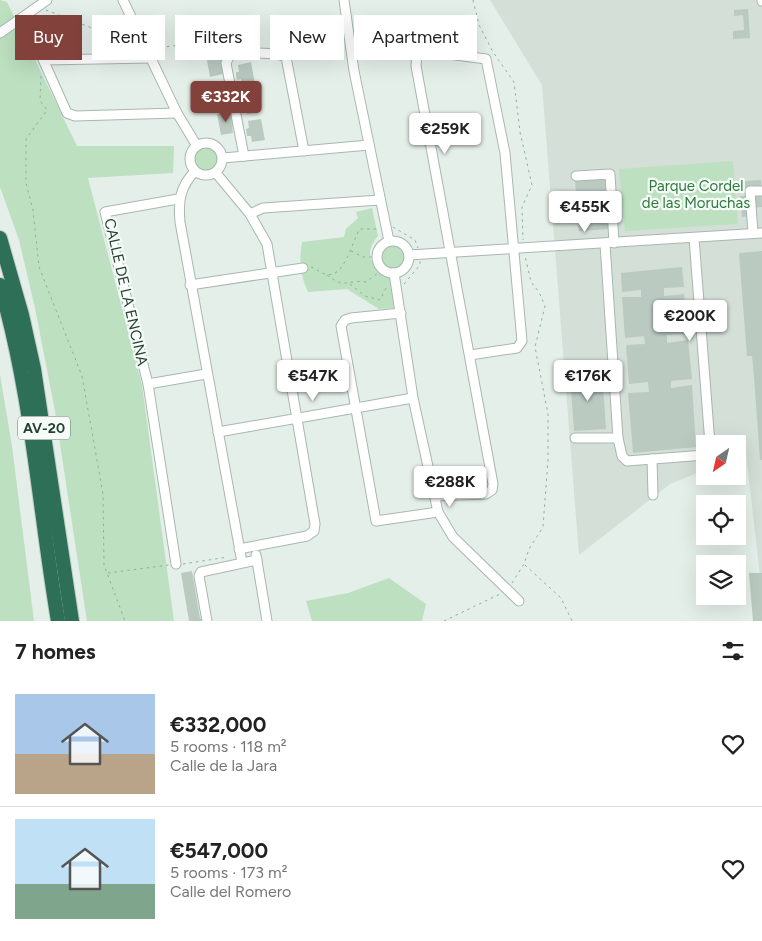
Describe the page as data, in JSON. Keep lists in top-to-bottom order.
{
  "streets": {
    "highway": ["AV-20"],
    "street": ["CALLE DE LA ENCINA"]
  },
  "parks": ["Parque Cordel de las Moruchas"],
  "north": "bottom left",
  "page": {
    "chip": [
      "Buy",
      "Rent",
      "Filters",
      "New",
      "Apartment"
    ],
    "price": [
      "€332K",
      "€259K",
      "€455K",
      "€200K",
      "€547K",
      "€176K",
      "€288K"
    ],
    "heading": "7 homes",
    "list": [
      {
        "name": "€332,000",
        "note": "5 rooms · 118 m² · Calle de la Jara"
      },
      {
        "name": "€547,000",
        "note": "5 rooms · 173 m² · Calle del Romero"
      }
    ]
  }
}
